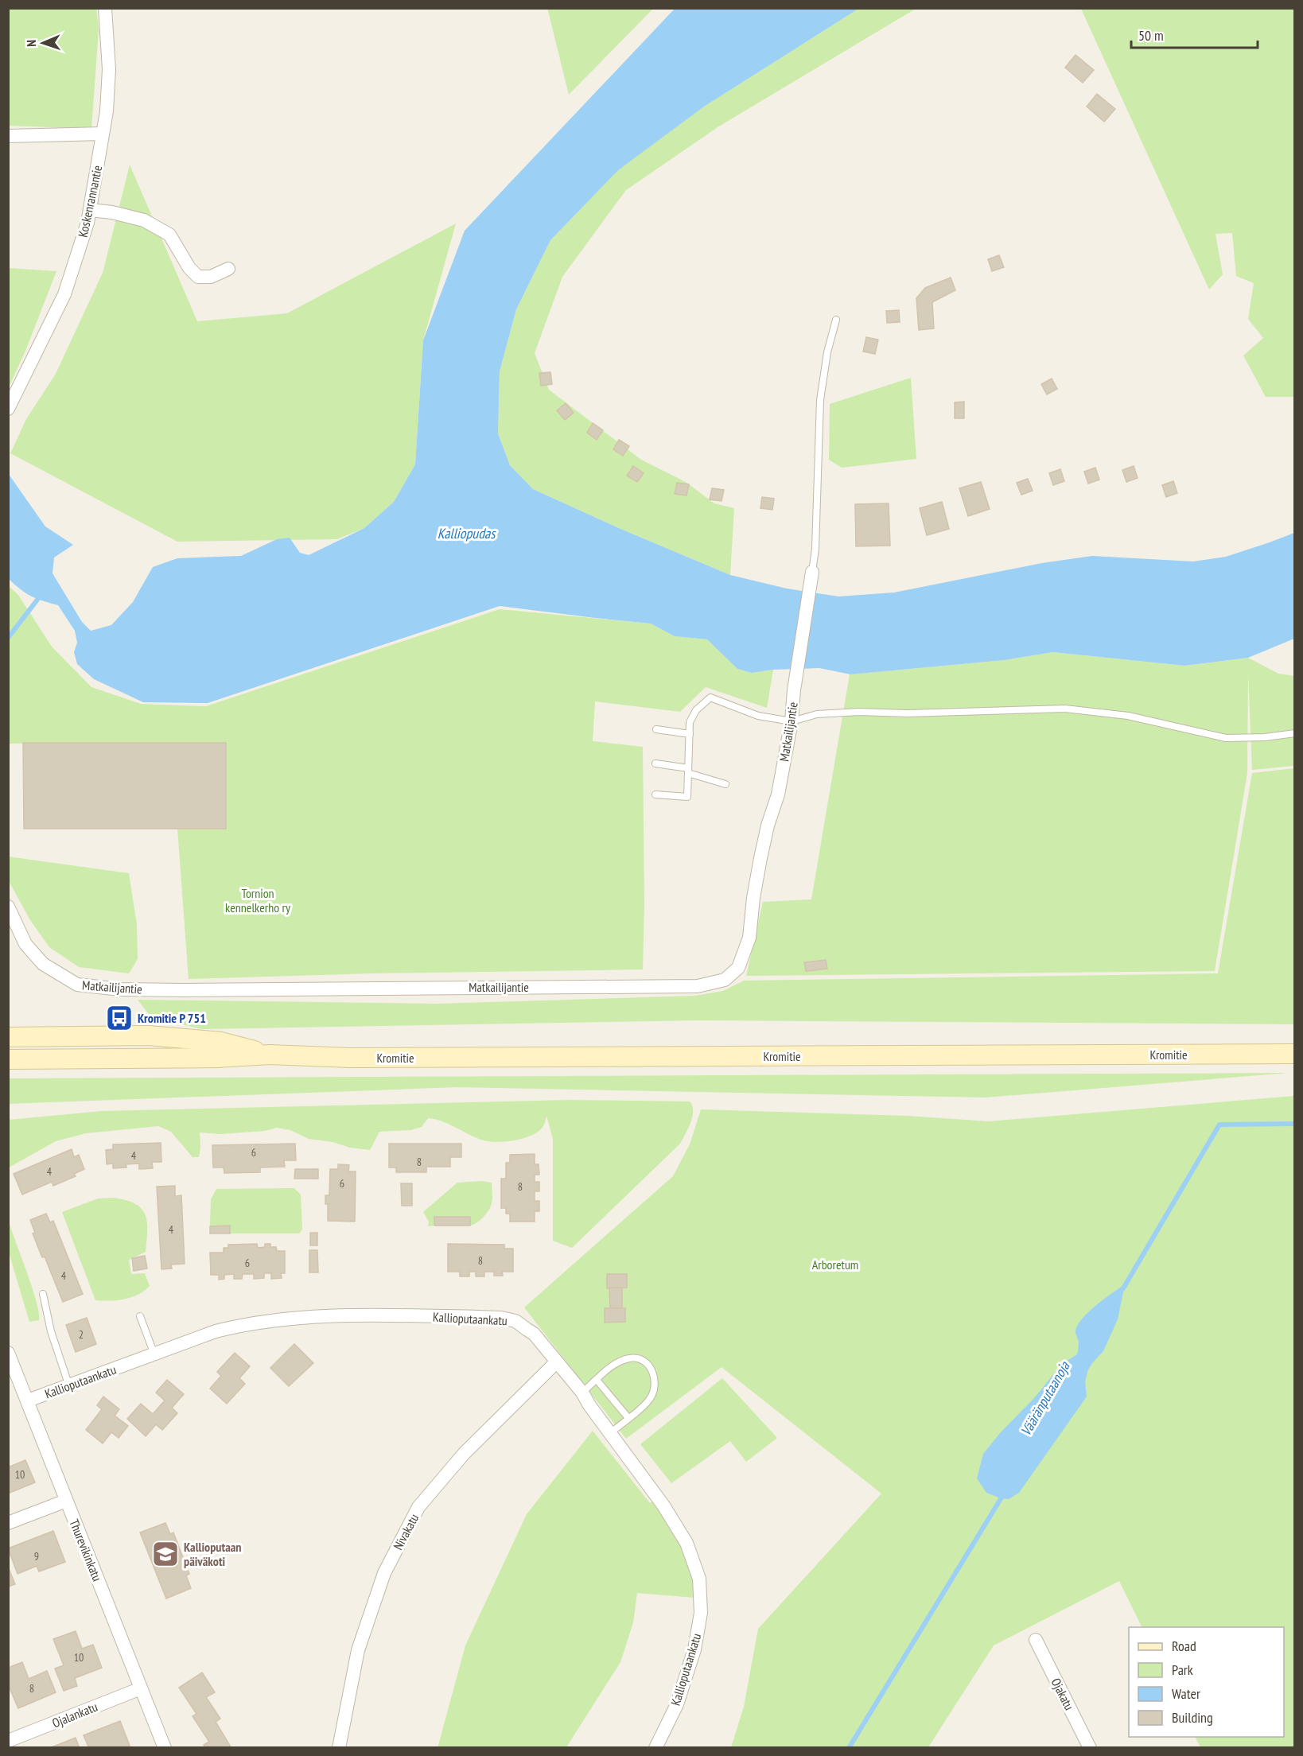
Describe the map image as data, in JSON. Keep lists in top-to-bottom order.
{
  "streets": {
    "main road": ["Kromitie"],
    "street": [
      "Koskenrannantie",
      "Matkailijantie",
      "Kallioputaankatu",
      "Nivakatu",
      "Thurevikinkatu",
      "Ojakatu",
      "Ojalankatu"
    ]
  },
  "crossings": [
    ["Kallioputaankatu", "Nivakatu"],
    ["Kallioputaankatu", "Thurevikinkatu"],
    ["Thurevikinkatu", "Ojalankatu"]
  ],
  "water": ["Kalliopudas", "Vääränputaanoja"],
  "parks": ["Tornion kennelkerho ry", "Arboretum"],
  "places": {
    "bus stop": ["Kromitie P 751"],
    "school or university": ["Kallioputaan päiväkoti"]
  },
  "house_numbers": [
    "6",
    "4",
    "8",
    "4",
    "6",
    "8",
    "4",
    "8",
    "6",
    "4",
    "2",
    "10",
    "9",
    "10",
    "8"
  ],
  "legend": [
    "Road",
    "Park",
    "Water",
    "Building"
  ],
  "scale_bar": "50 m",
  "north": "left"
}
